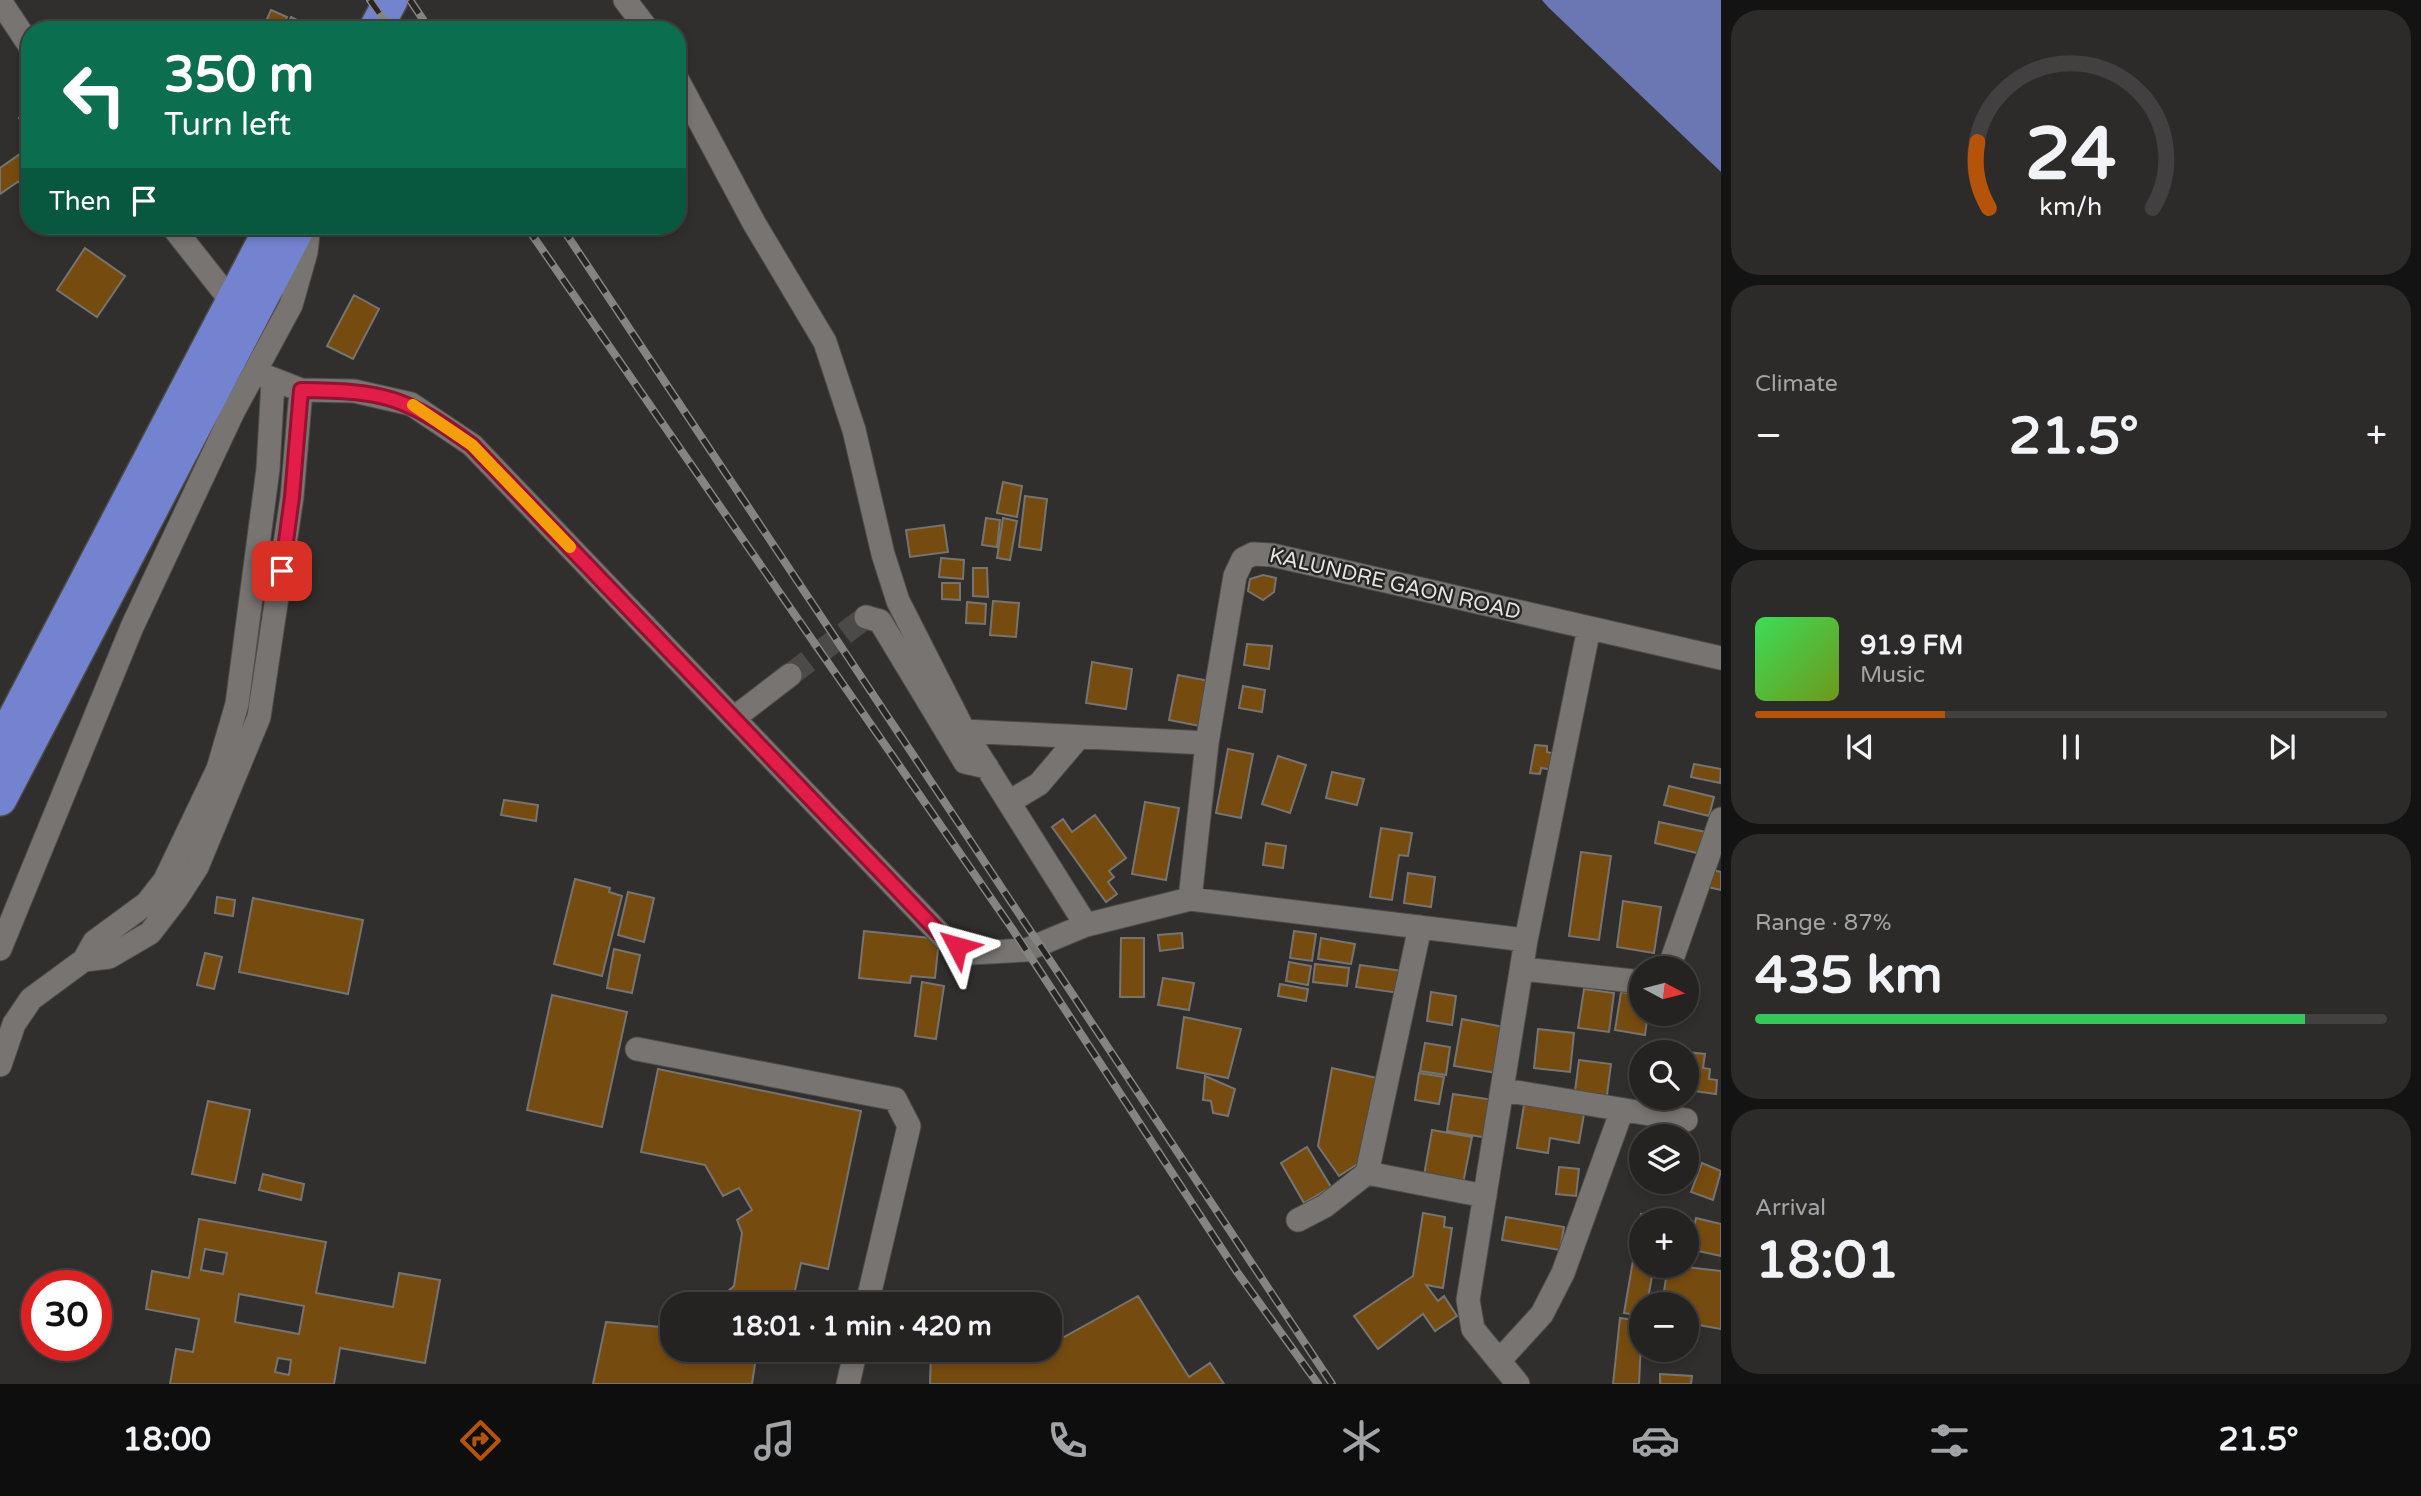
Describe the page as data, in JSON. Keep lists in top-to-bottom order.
{
  "streets": {
    "street": ["KALUNDRE GAON ROAD"]
  },
  "north": "right",
  "page": {
    "turn": ["350 m", "Turn left"],
    "then": "Then",
    "tile": [
      "Climate",
      ["Range · 87%", "435 km"],
      ["Arrival", "18:01"]
    ],
    "heat": ["−", "21.5°", "+"],
    "song": ["91.9 FM", "Music"],
    "map_buttons": ["+", "−"],
    "limit": "30",
    "trip": "18:01 · 1 min · 420 m",
    "tabs": ["18:00", "21.5°"],
    "gauge": ["24", "km/h"]
  }
}
